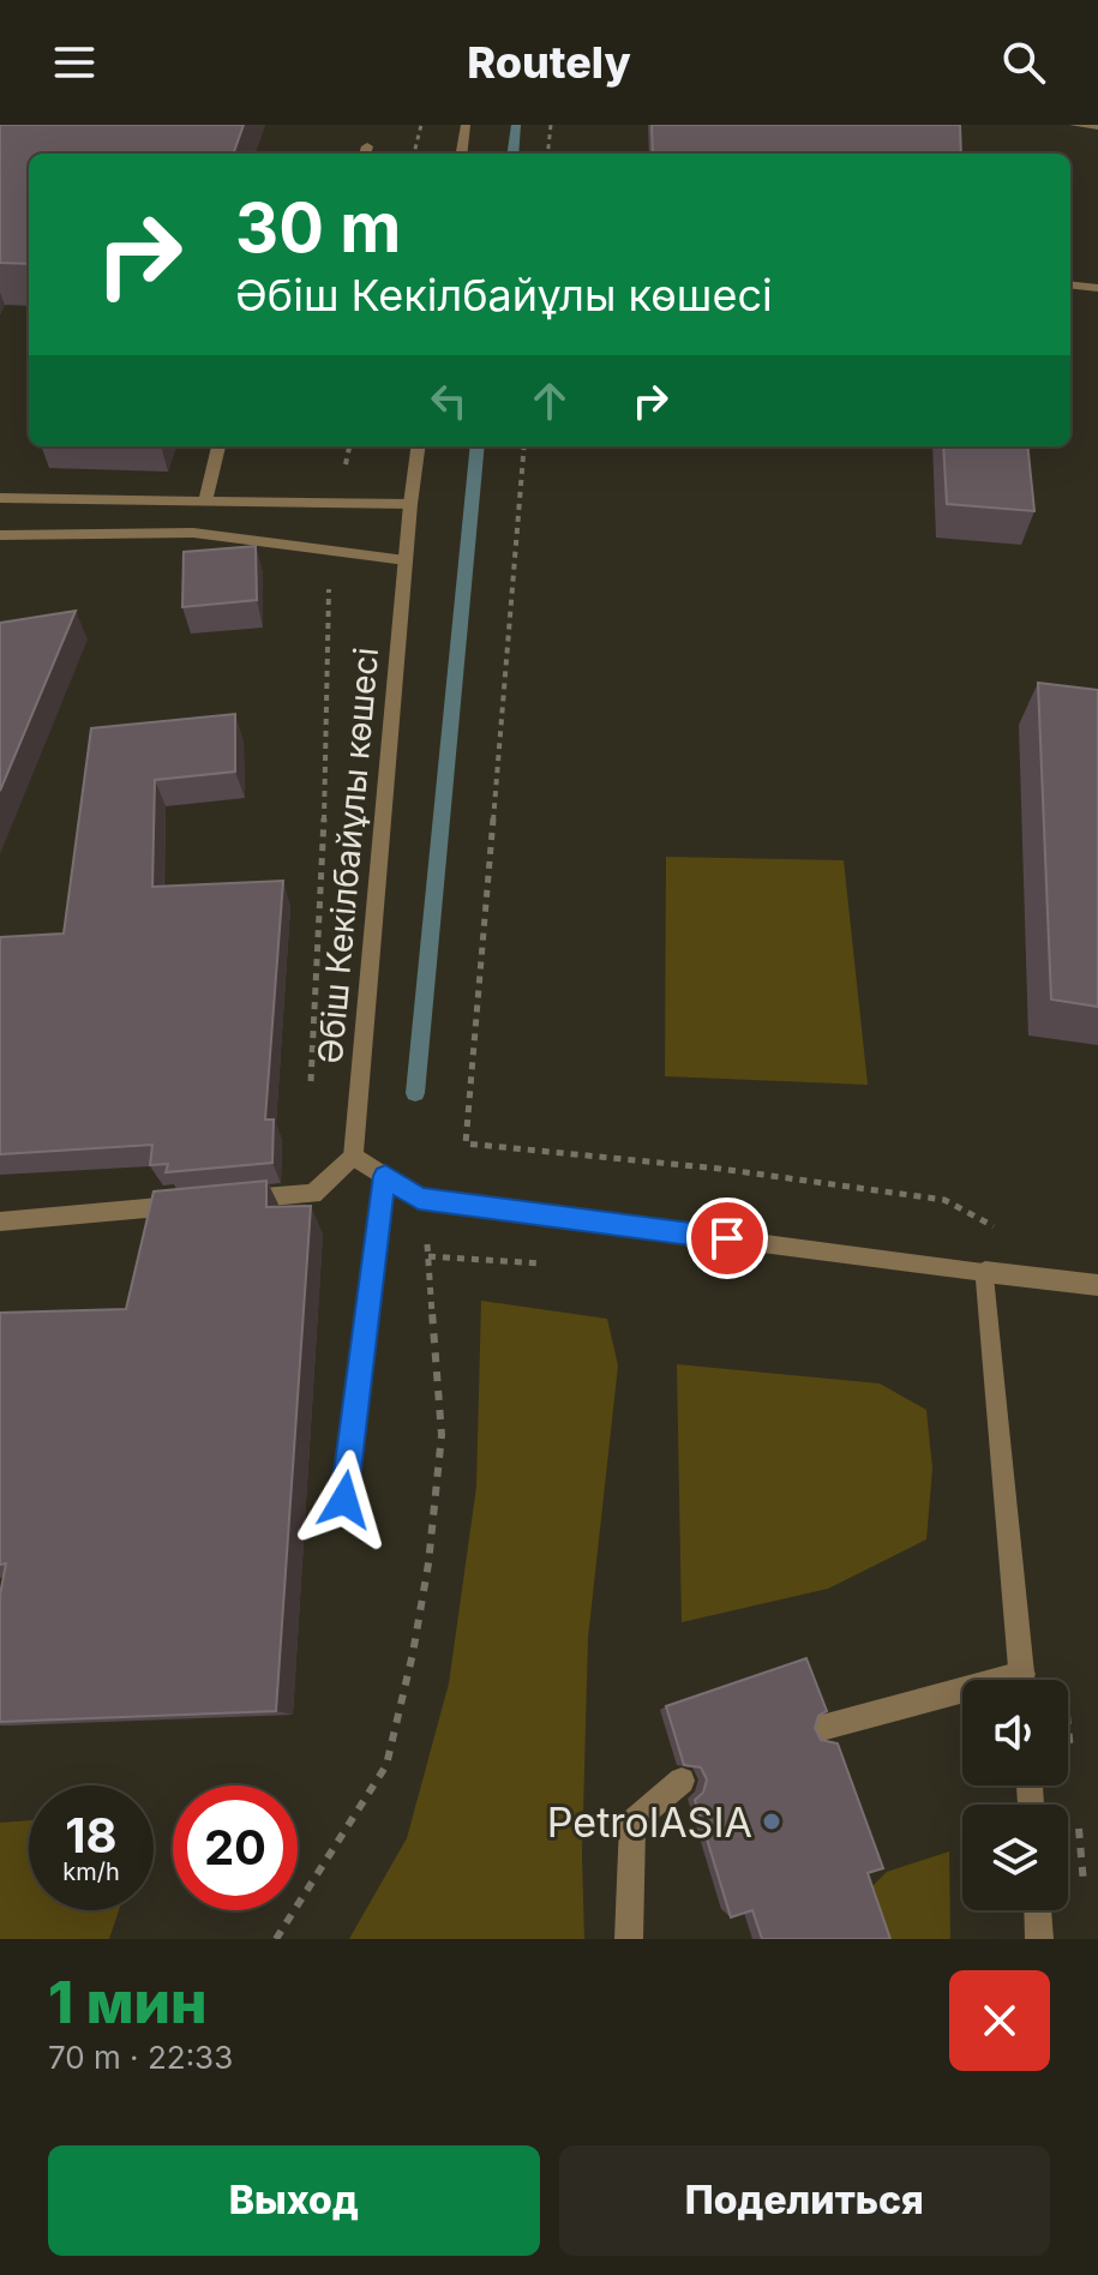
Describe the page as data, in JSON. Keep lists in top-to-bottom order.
{
  "streets": {
    "street": ["Әбіш Кекілбайұлы көшесі"]
  },
  "places": ["PetrolASIA"],
  "page": {
    "header": "Routely",
    "turn": ["30 m", "Әбіш Кекілбайұлы көшесі"],
    "speed": "18 km/h",
    "limit": "20",
    "heading": ["1 мин", "70 m · 22:33"],
    "buttons": ["Выход", "Поделиться"]
  }
}
